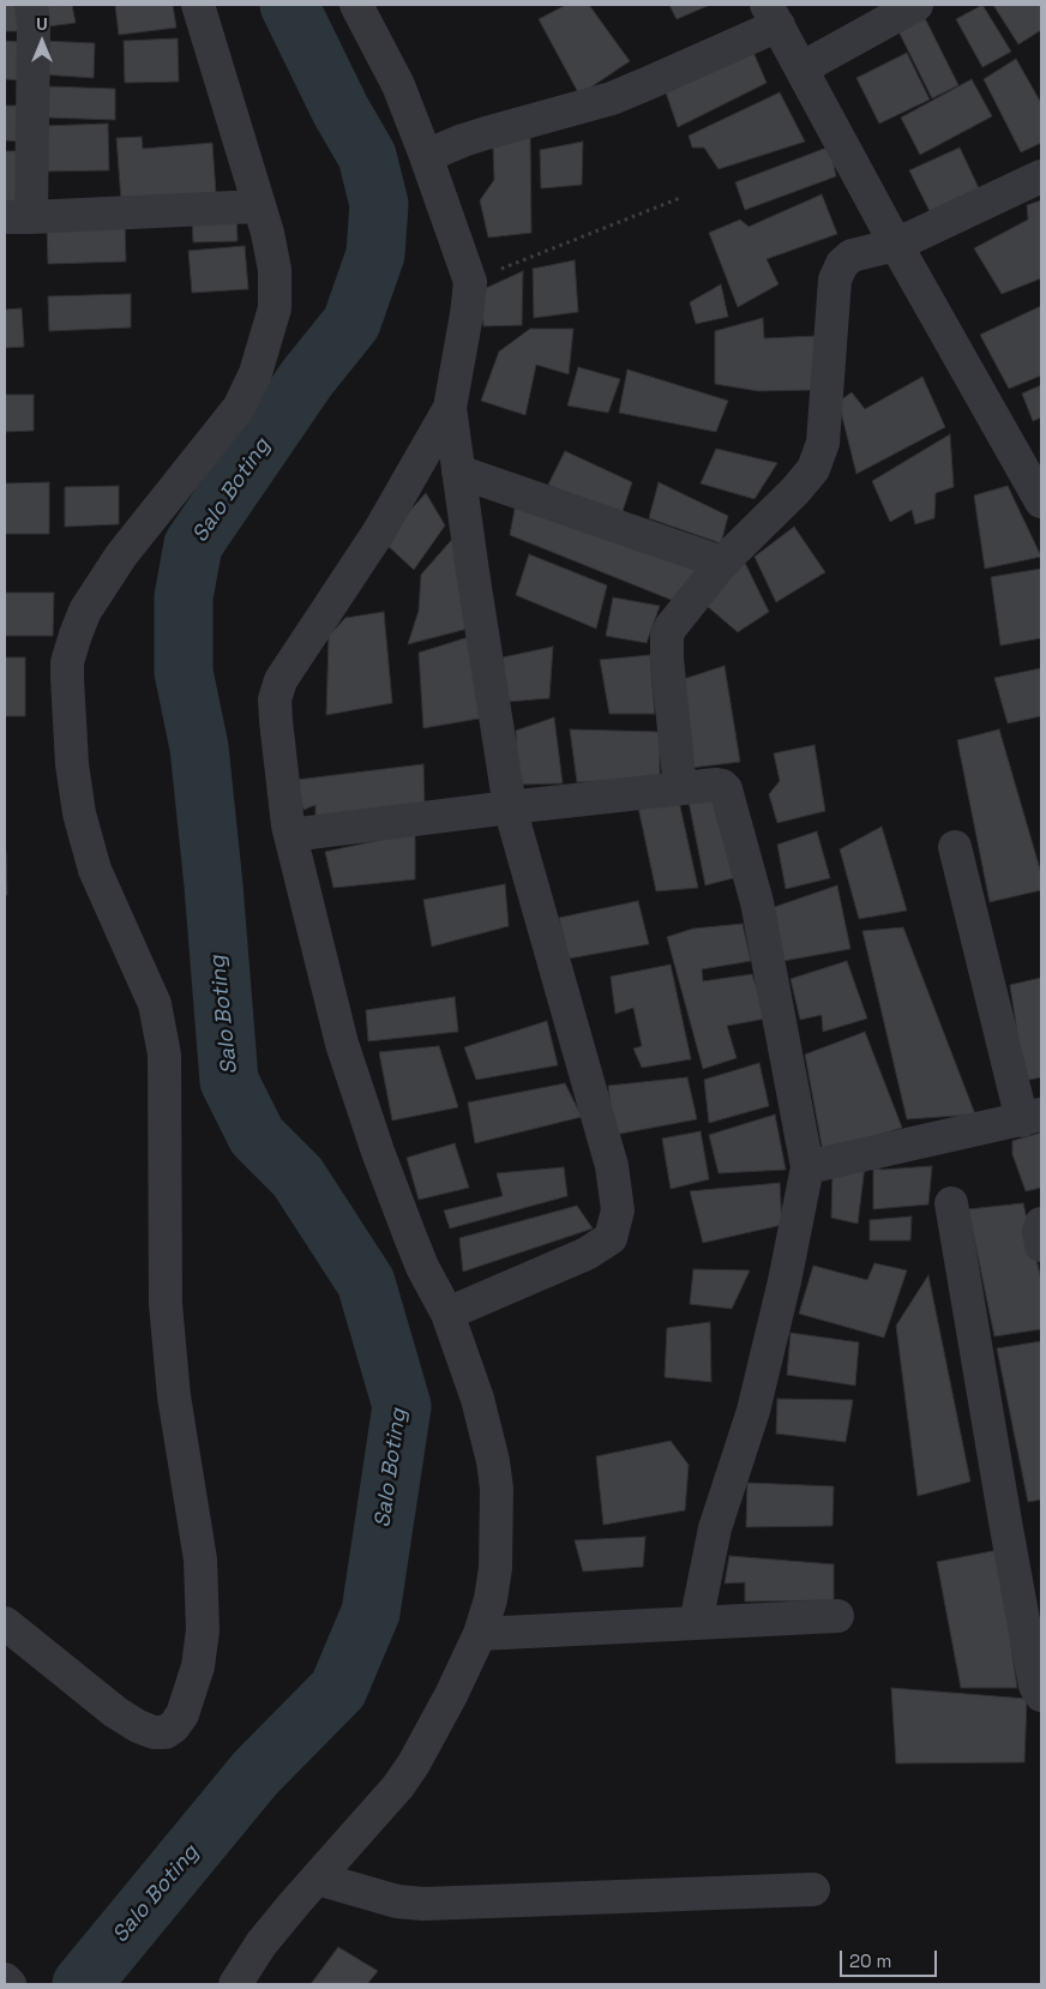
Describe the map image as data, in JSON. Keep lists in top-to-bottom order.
{
  "water": ["Salo Boting"],
  "scale_bar": "20 m",
  "north": "top"
}
